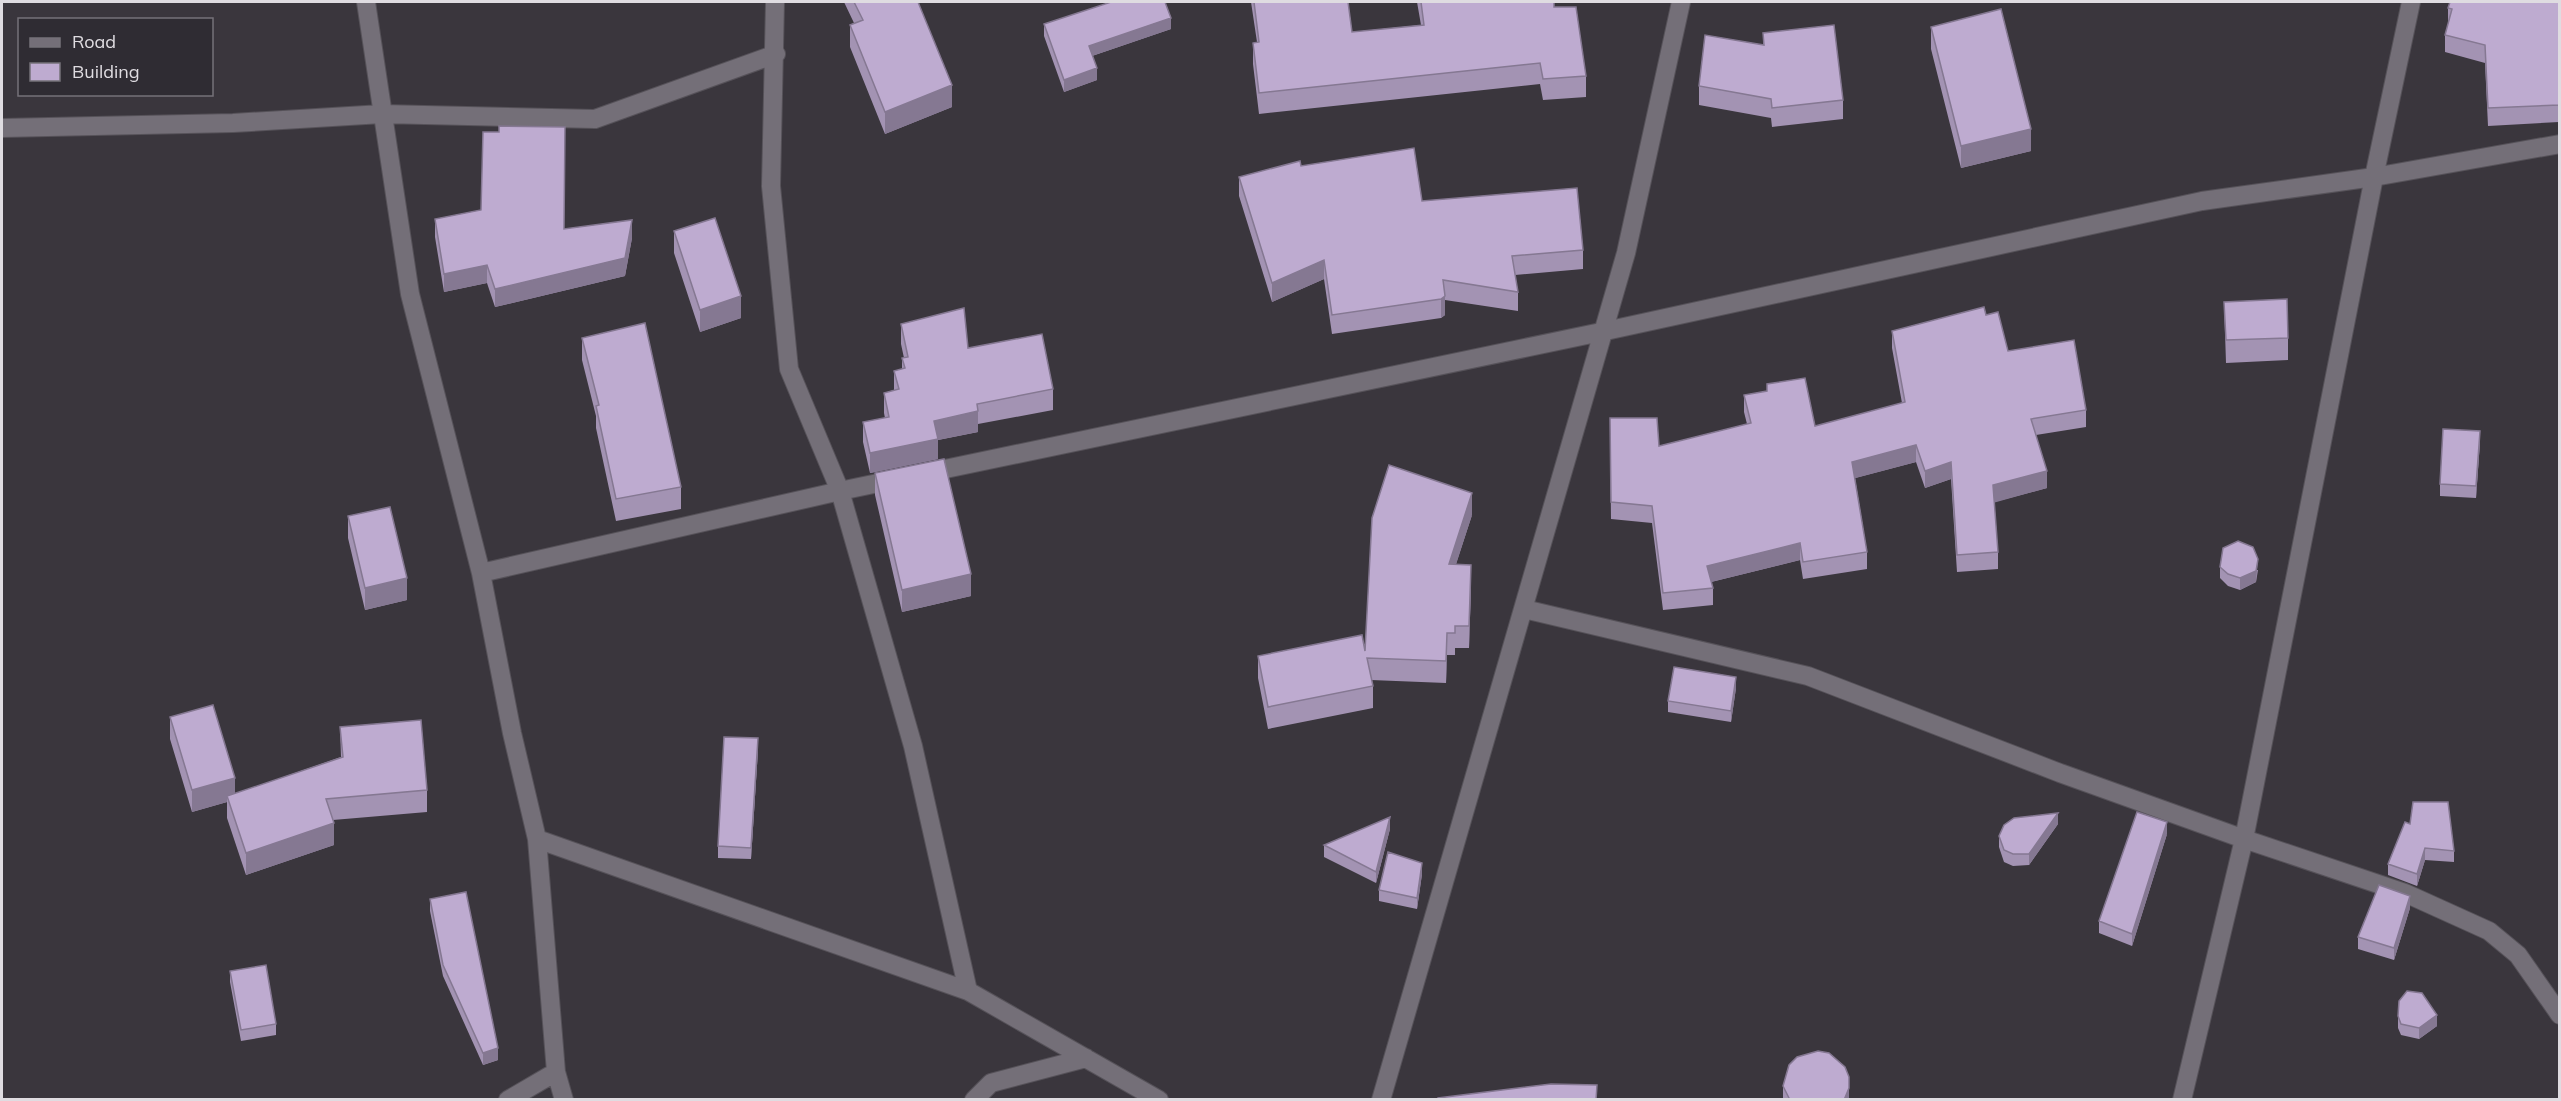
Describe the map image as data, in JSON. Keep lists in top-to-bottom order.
{
  "legend": ["Road", "Building"]
}
